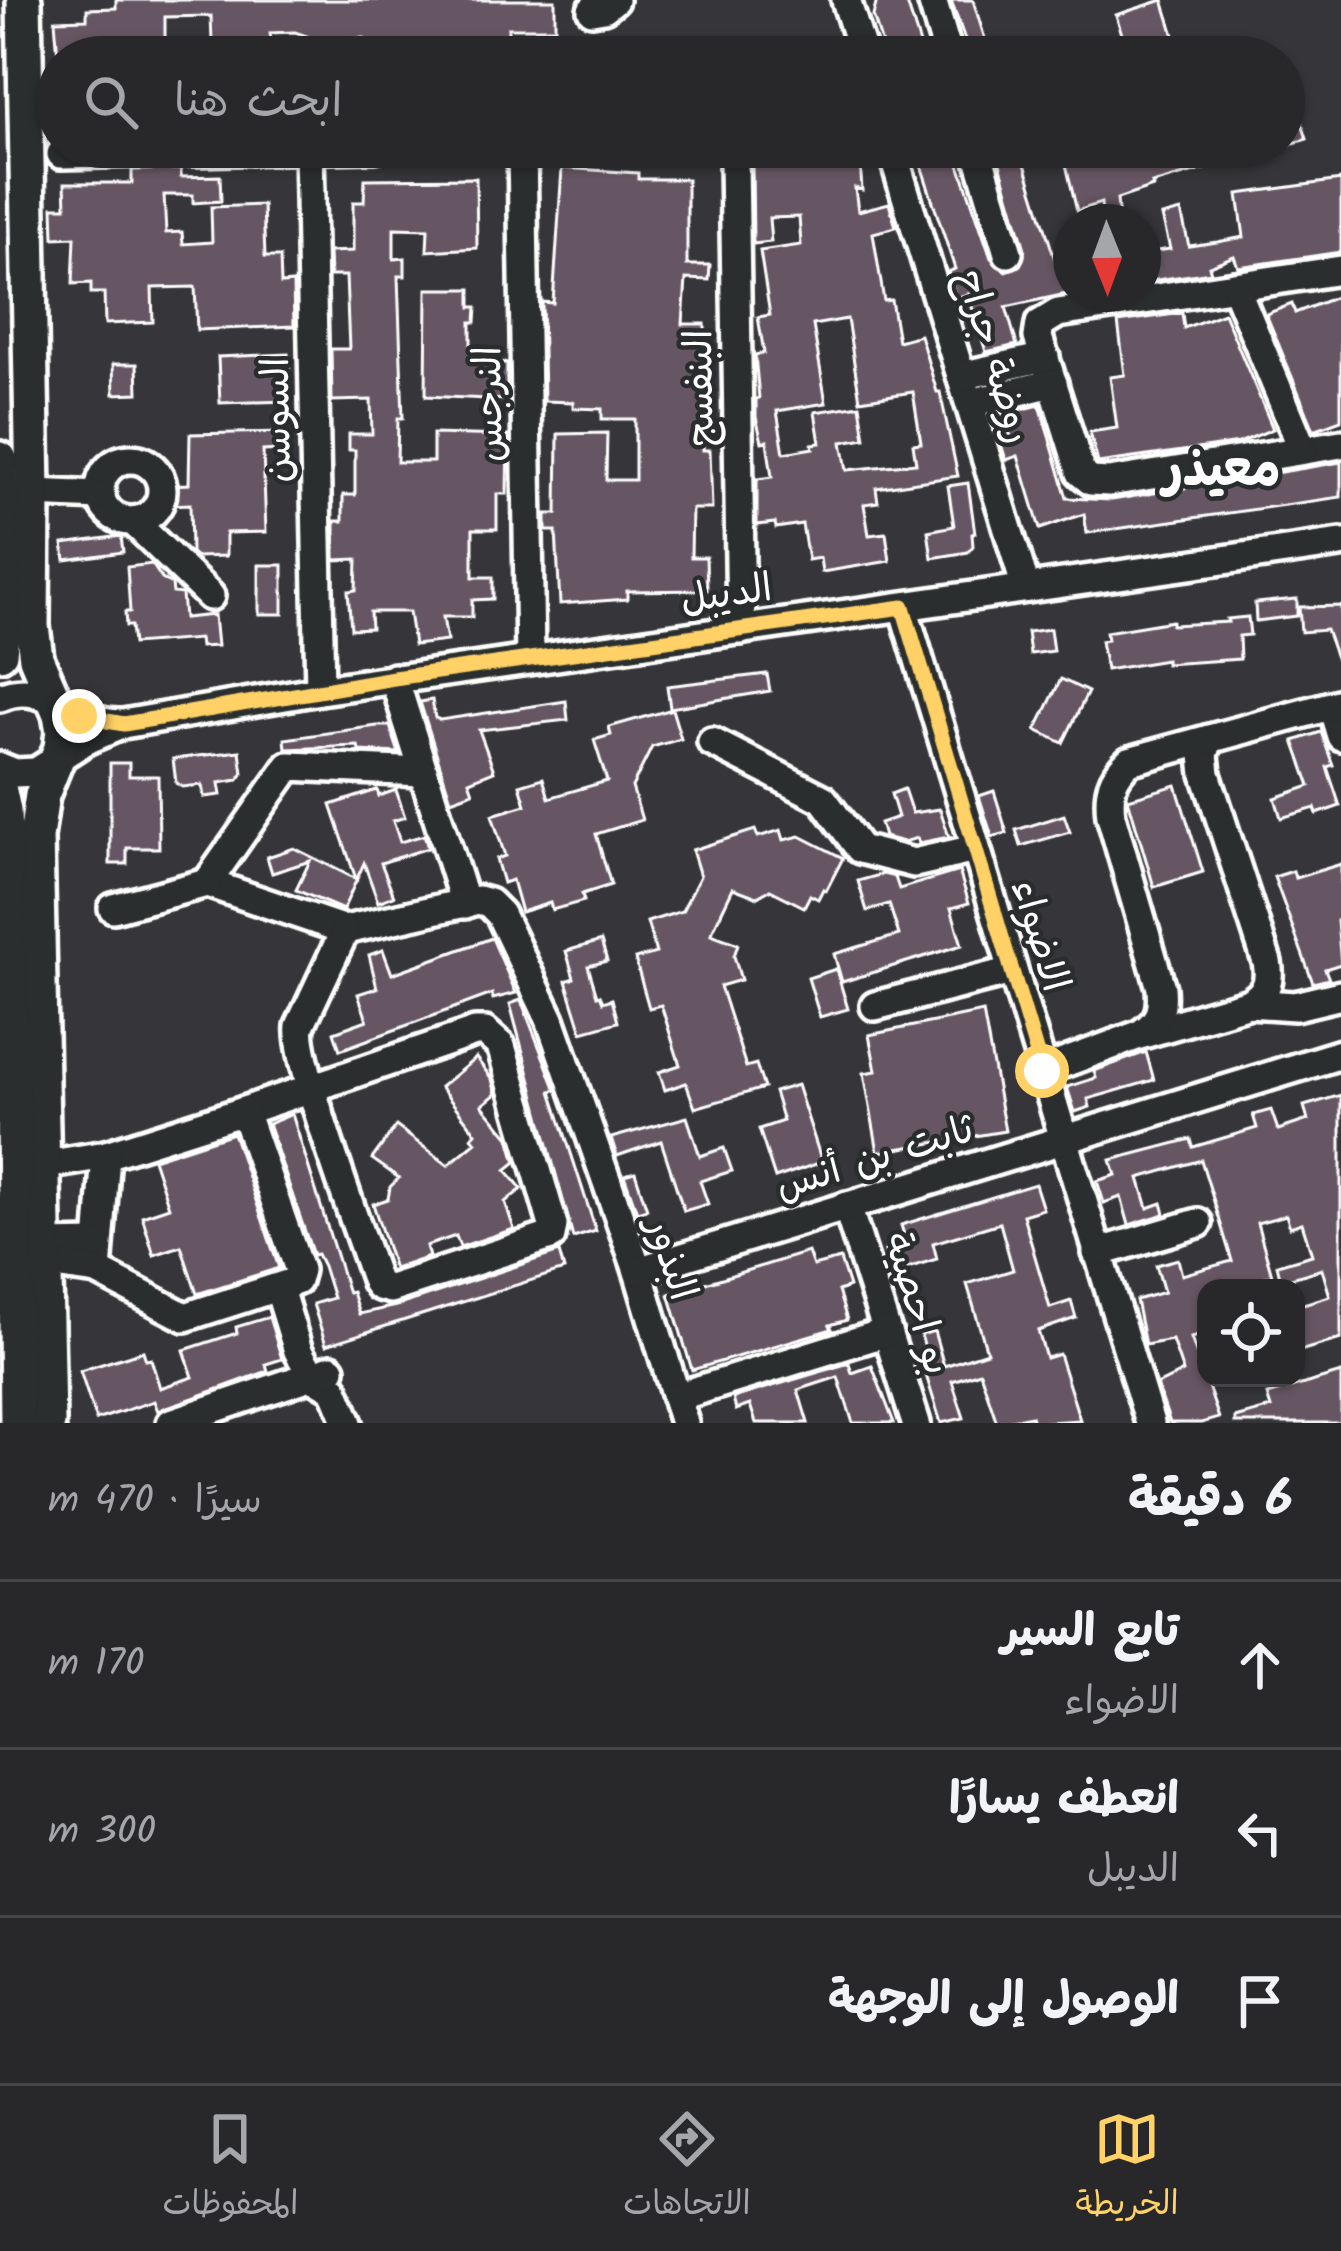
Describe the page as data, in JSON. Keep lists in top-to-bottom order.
{
  "streets": {
    "street": [
      "روضة جراح",
      "البنفسج",
      "النرجس",
      "السوسن",
      "الديبل",
      "الاضواء",
      "ثابت بن أنس",
      "البذور",
      "بو احصية"
    ]
  },
  "crossings": [
    ["روضة جراح", "الديبل"],
    ["البنفسج", "الديبل"],
    ["النرجس", "الديبل"],
    ["السوسن", "الديبل"],
    ["الديبل", "الاضواء"],
    ["الاضواء", "ثابت بن أنس"],
    ["ثابت بن أنس", "البذور"],
    ["ثابت بن أنس", "بو احصية"],
    ["البذور", "بو احصية"]
  ],
  "districts": ["معيذر"],
  "north": "bottom",
  "page": {
    "search": "ابحث هنا",
    "heading": ["6 دقيقة", "سيرًا · 470 m"],
    "list": [
      ["تابع السير", "الاضواء", "170 m"],
      ["انعطف يسارًا", "الديبل", "300 m"],
      "الوصول إلى الوجهة"
    ],
    "nav": ["الخريطة", "الاتجاهات", "المحفوظات"]
  }
}
